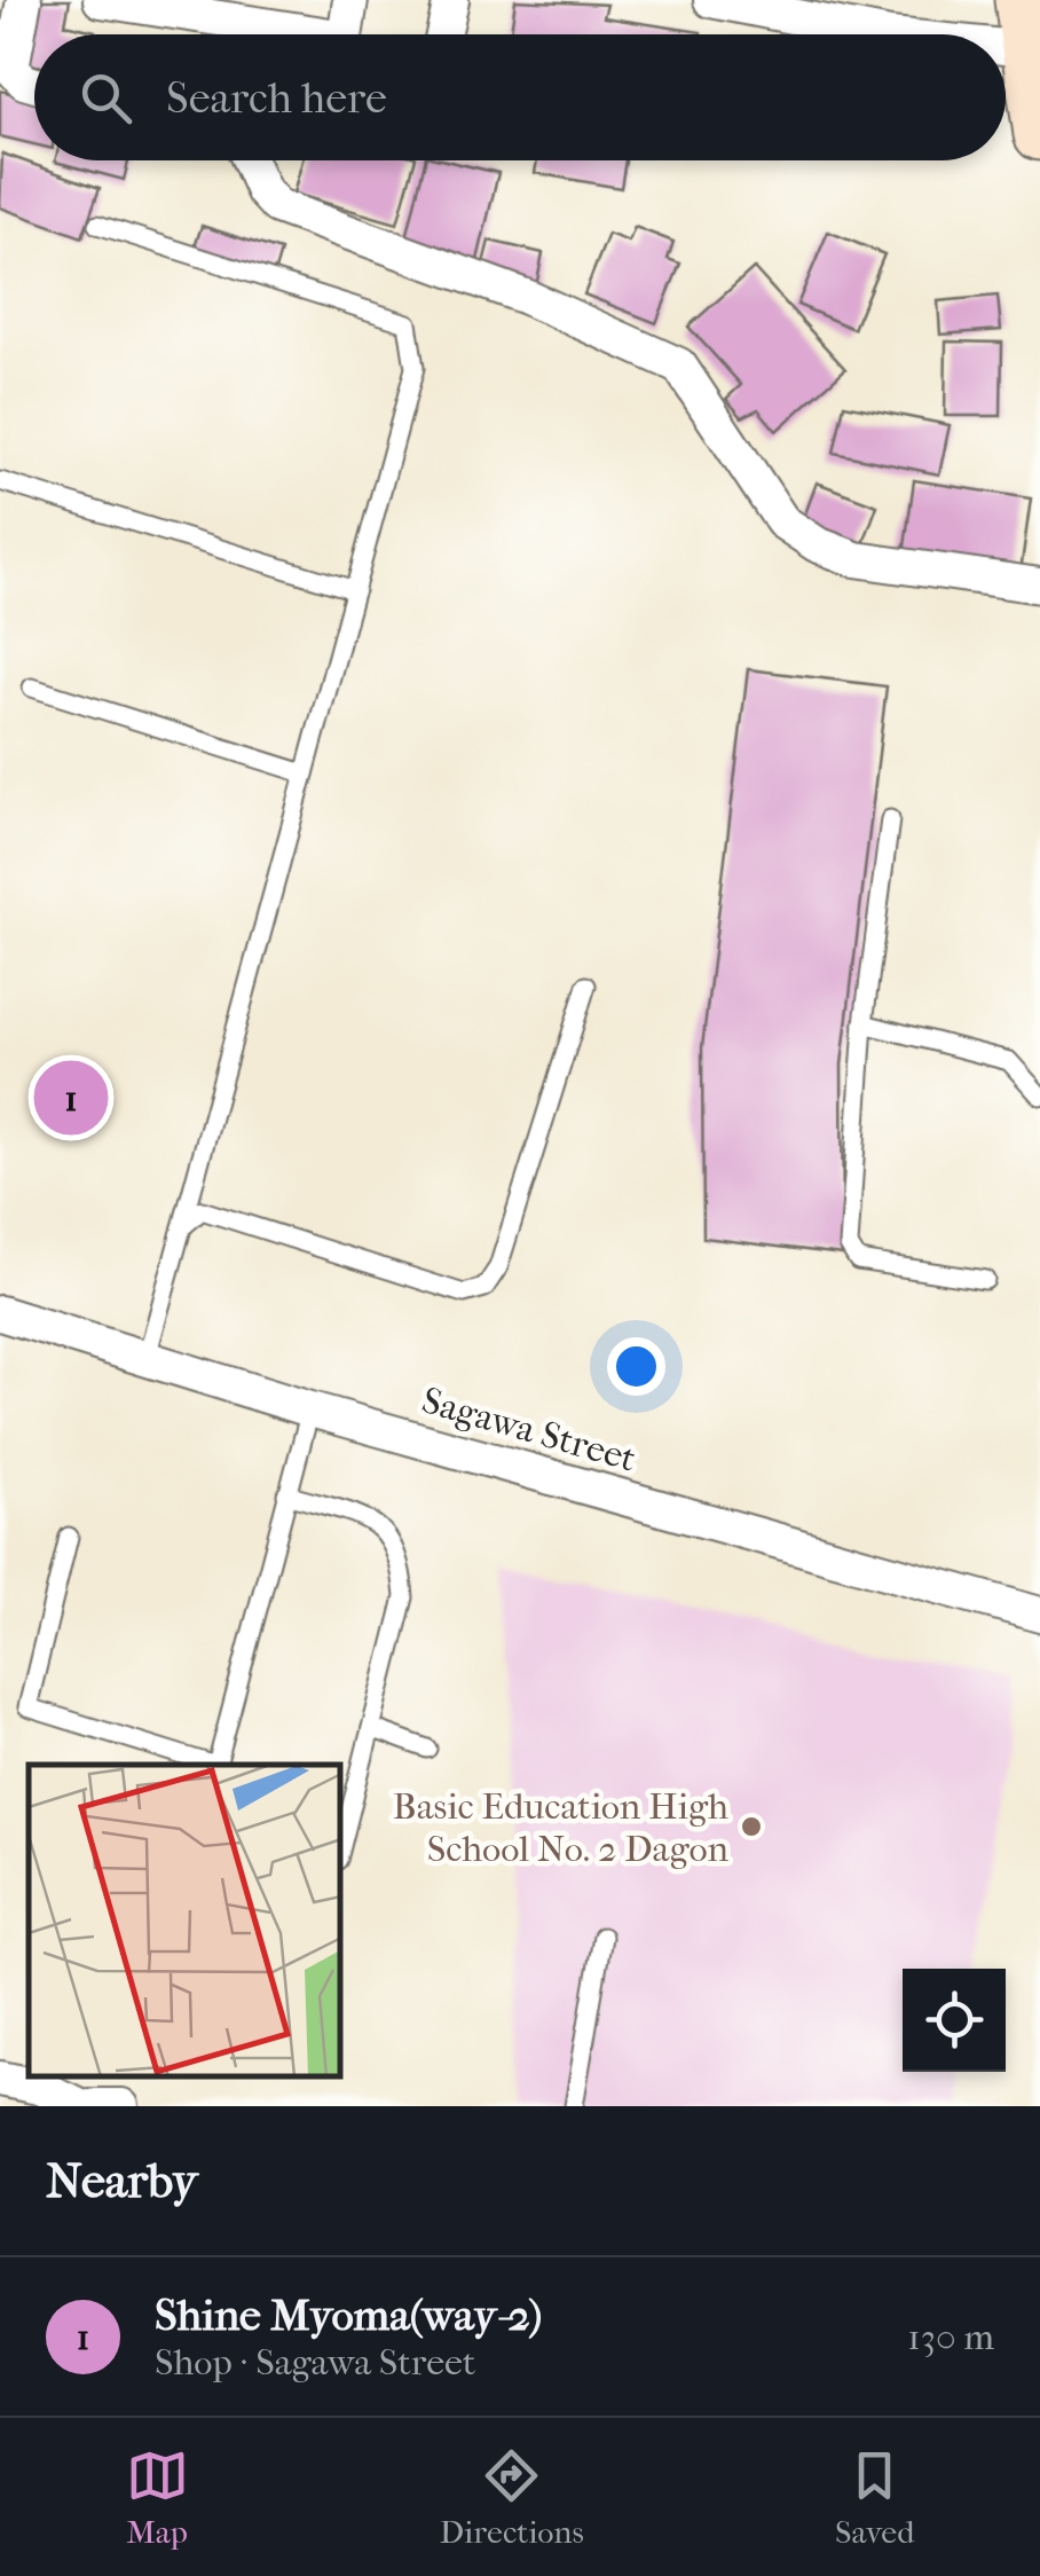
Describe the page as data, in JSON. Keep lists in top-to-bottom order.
{
  "streets": {
    "street": ["Sagawa Street"]
  },
  "places": ["Basic Education High School No. 2 Dagon"],
  "page": {
    "search": "Search here",
    "pins": "1",
    "heading": "Nearby",
    "list": [
      {
        "mark": "1",
        "name": "Shine Myoma(way-2)",
        "note": "Shop · Sagawa Street",
        "value": "130 m"
      }
    ],
    "nav": ["Map", "Directions", "Saved"]
  }
}
